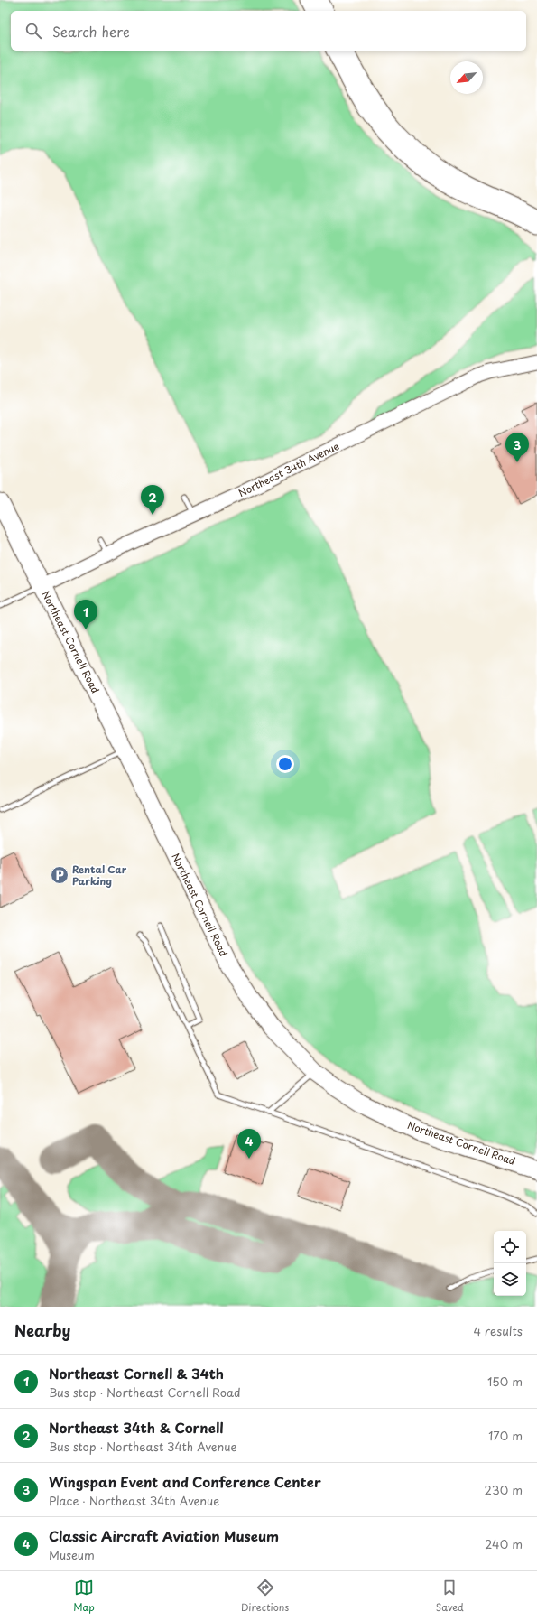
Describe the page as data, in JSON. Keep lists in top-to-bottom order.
{
  "streets": {
    "highway": ["Northeast Cornell Road"],
    "street": ["Northeast 34th Avenue"]
  },
  "crossings": [
    ["Northeast 34th Avenue", "Northeast Cornell Road"]
  ],
  "places": {
    "parking": ["Rental Car Parking"]
  },
  "north": "bottom left",
  "page": {
    "search": "Search here",
    "pins": [
      "3",
      "2",
      "1",
      "4"
    ],
    "heading": ["Nearby", "4 results"],
    "list": [
      {
        "mark": "1",
        "name": "Northeast Cornell & 34th",
        "note": "Bus stop · Northeast Cornell Road",
        "value": "150 m"
      },
      {
        "mark": "2",
        "name": "Northeast 34th & Cornell",
        "note": "Bus stop · Northeast 34th Avenue",
        "value": "170 m"
      },
      {
        "mark": "3",
        "name": "Wingspan Event and Conference Center",
        "note": "Place · Northeast 34th Avenue",
        "value": "230 m"
      },
      {
        "mark": "4",
        "name": "Classic Aircraft Aviation Museum",
        "note": "Museum",
        "value": "240 m"
      }
    ],
    "nav": ["Map", "Directions", "Saved"]
  }
}
